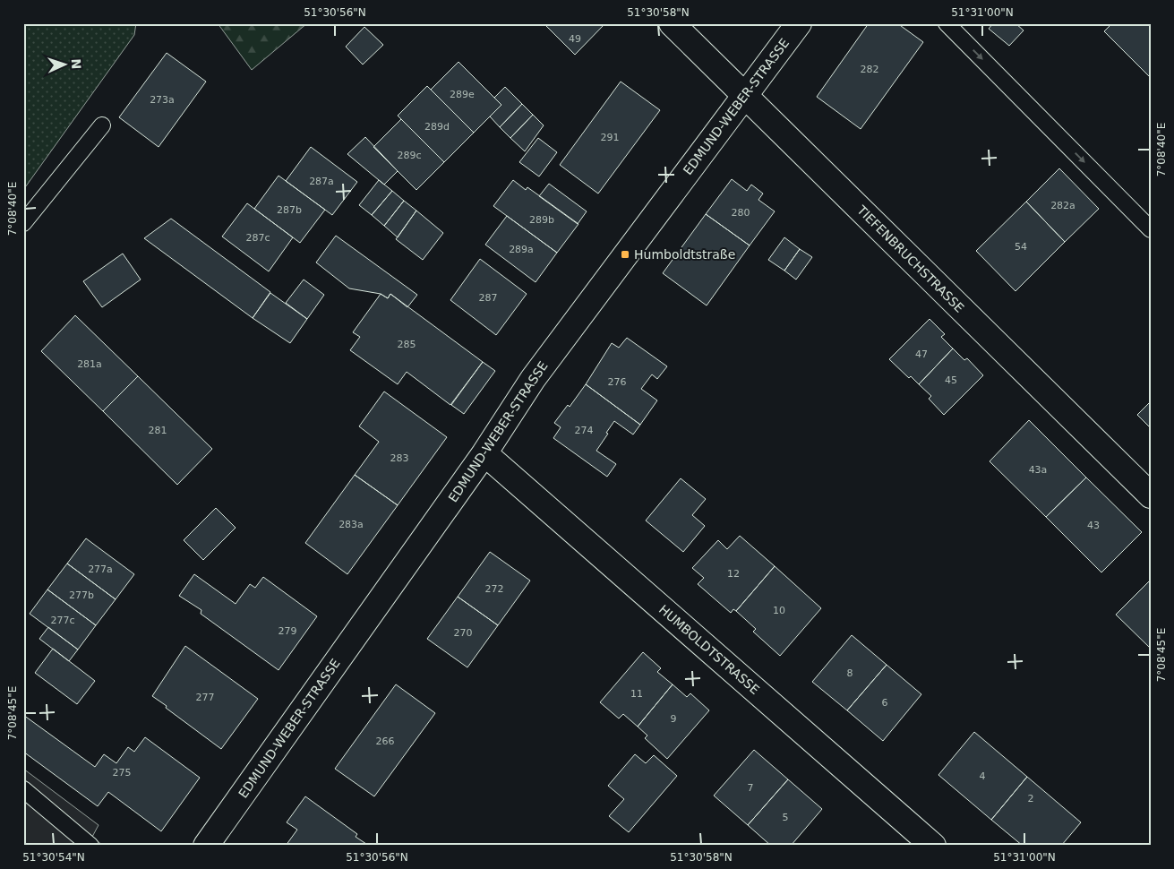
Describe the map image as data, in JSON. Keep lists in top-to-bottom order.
{
  "streets": {
    "street": ["EDMUND-WEBER-STRASSE", "TIEFENBRUCHSTRASSE", "HUMBOLDTSTRASSE"]
  },
  "crossings": [
    ["EDMUND-WEBER-STRASSE", "TIEFENBRUCHSTRASSE"],
    ["EDMUND-WEBER-STRASSE", "HUMBOLDTSTRASSE"]
  ],
  "places": {
    "transit": ["Humboldtstraße"]
  },
  "house_numbers": [
    "49",
    "282",
    "289e",
    "273a",
    "289d",
    "291",
    "289c",
    "287a",
    "282a",
    "287b",
    "280",
    "289b",
    "287c",
    "54",
    "289a",
    "287",
    "285",
    "47",
    "281a",
    "45",
    "276",
    "281",
    "274",
    "283",
    "43a",
    "283a",
    "43",
    "277a",
    "12",
    "272",
    "277b",
    "10",
    "277c",
    "279",
    "270",
    "8",
    "11",
    "277",
    "6",
    "9",
    "266",
    "275",
    "4",
    "7",
    "2",
    "5"
  ],
  "north": "right",
  "coordinates": [
    "51°30'56\"N",
    "51°30'58\"N",
    "51°31'00\"N",
    "7°08'40\"E",
    "7°08'45\"E",
    "51°30'54\"N"
  ]
}
